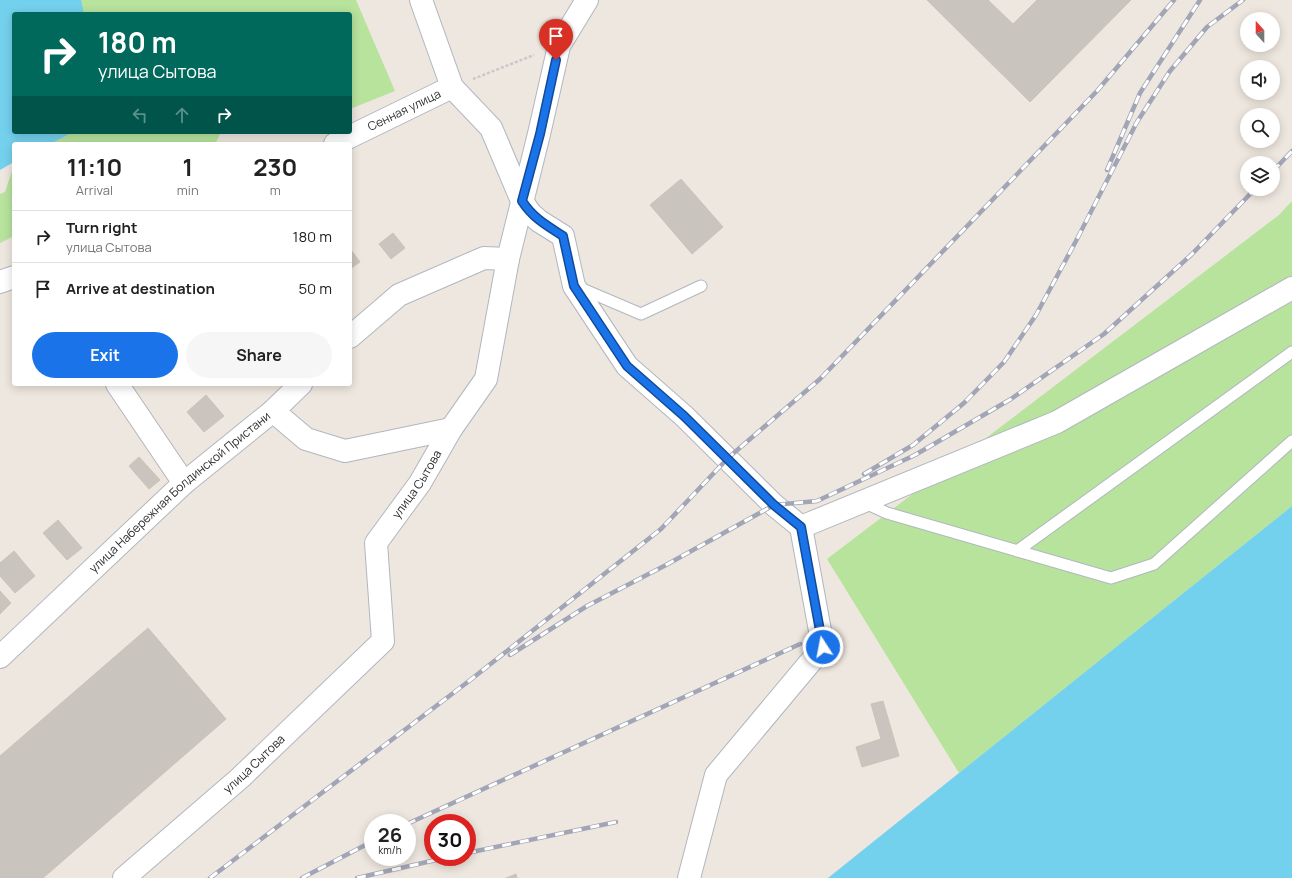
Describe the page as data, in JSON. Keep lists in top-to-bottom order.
{
  "streets": {
    "street": ["Сенная улица", "улица Сытова", "улица Набережная Болдинской Пристани"]
  },
  "crossings": [
    ["улица Сытова", "улица Набережная Болдинской Пристани"]
  ],
  "north": "top",
  "page": {
    "turn": ["180 m", "улица Сытова"],
    "eta": [
      "11:10",
      "Arrival",
      "1",
      "min",
      "230",
      "m"
    ],
    "list": [
      {
        "name": "Turn right",
        "note": "улица Сытова",
        "value": "180 m"
      },
      {
        "name": "Arrive at destination",
        "value": "50 m"
      }
    ],
    "buttons": ["Exit", "Share"],
    "speed": "26 km/h",
    "limit": "30"
  }
}
